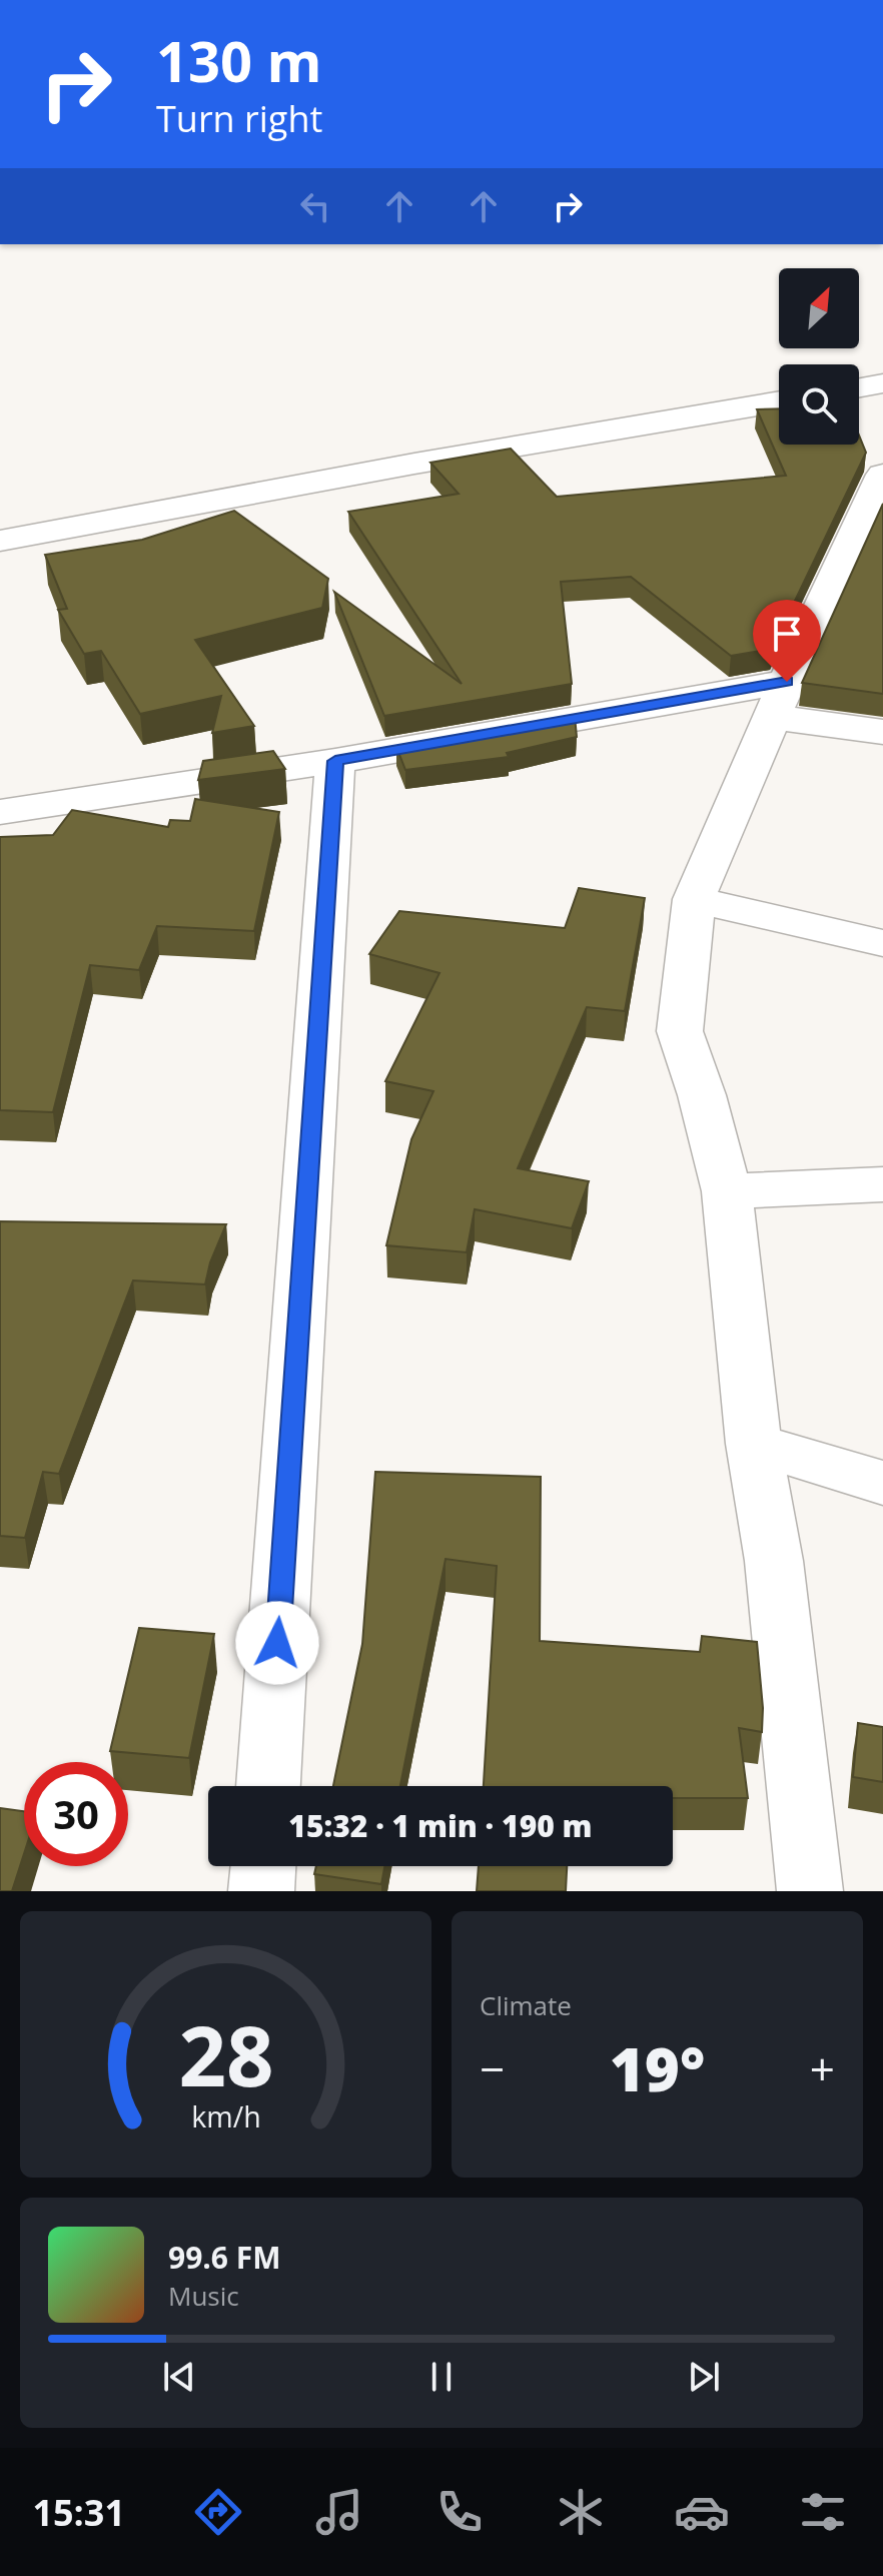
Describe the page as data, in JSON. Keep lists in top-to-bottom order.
{
  "north": "top right",
  "page": {
    "turn": ["130 m", "Turn right"],
    "limit": "30",
    "trip": "15:32 · 1 min · 190 m",
    "tile": "Climate",
    "heat": ["−", "19°", "+"],
    "song": ["99.6 FM", "Music"],
    "tabs": "15:31",
    "gauge": ["28", "km/h"]
  }
}
